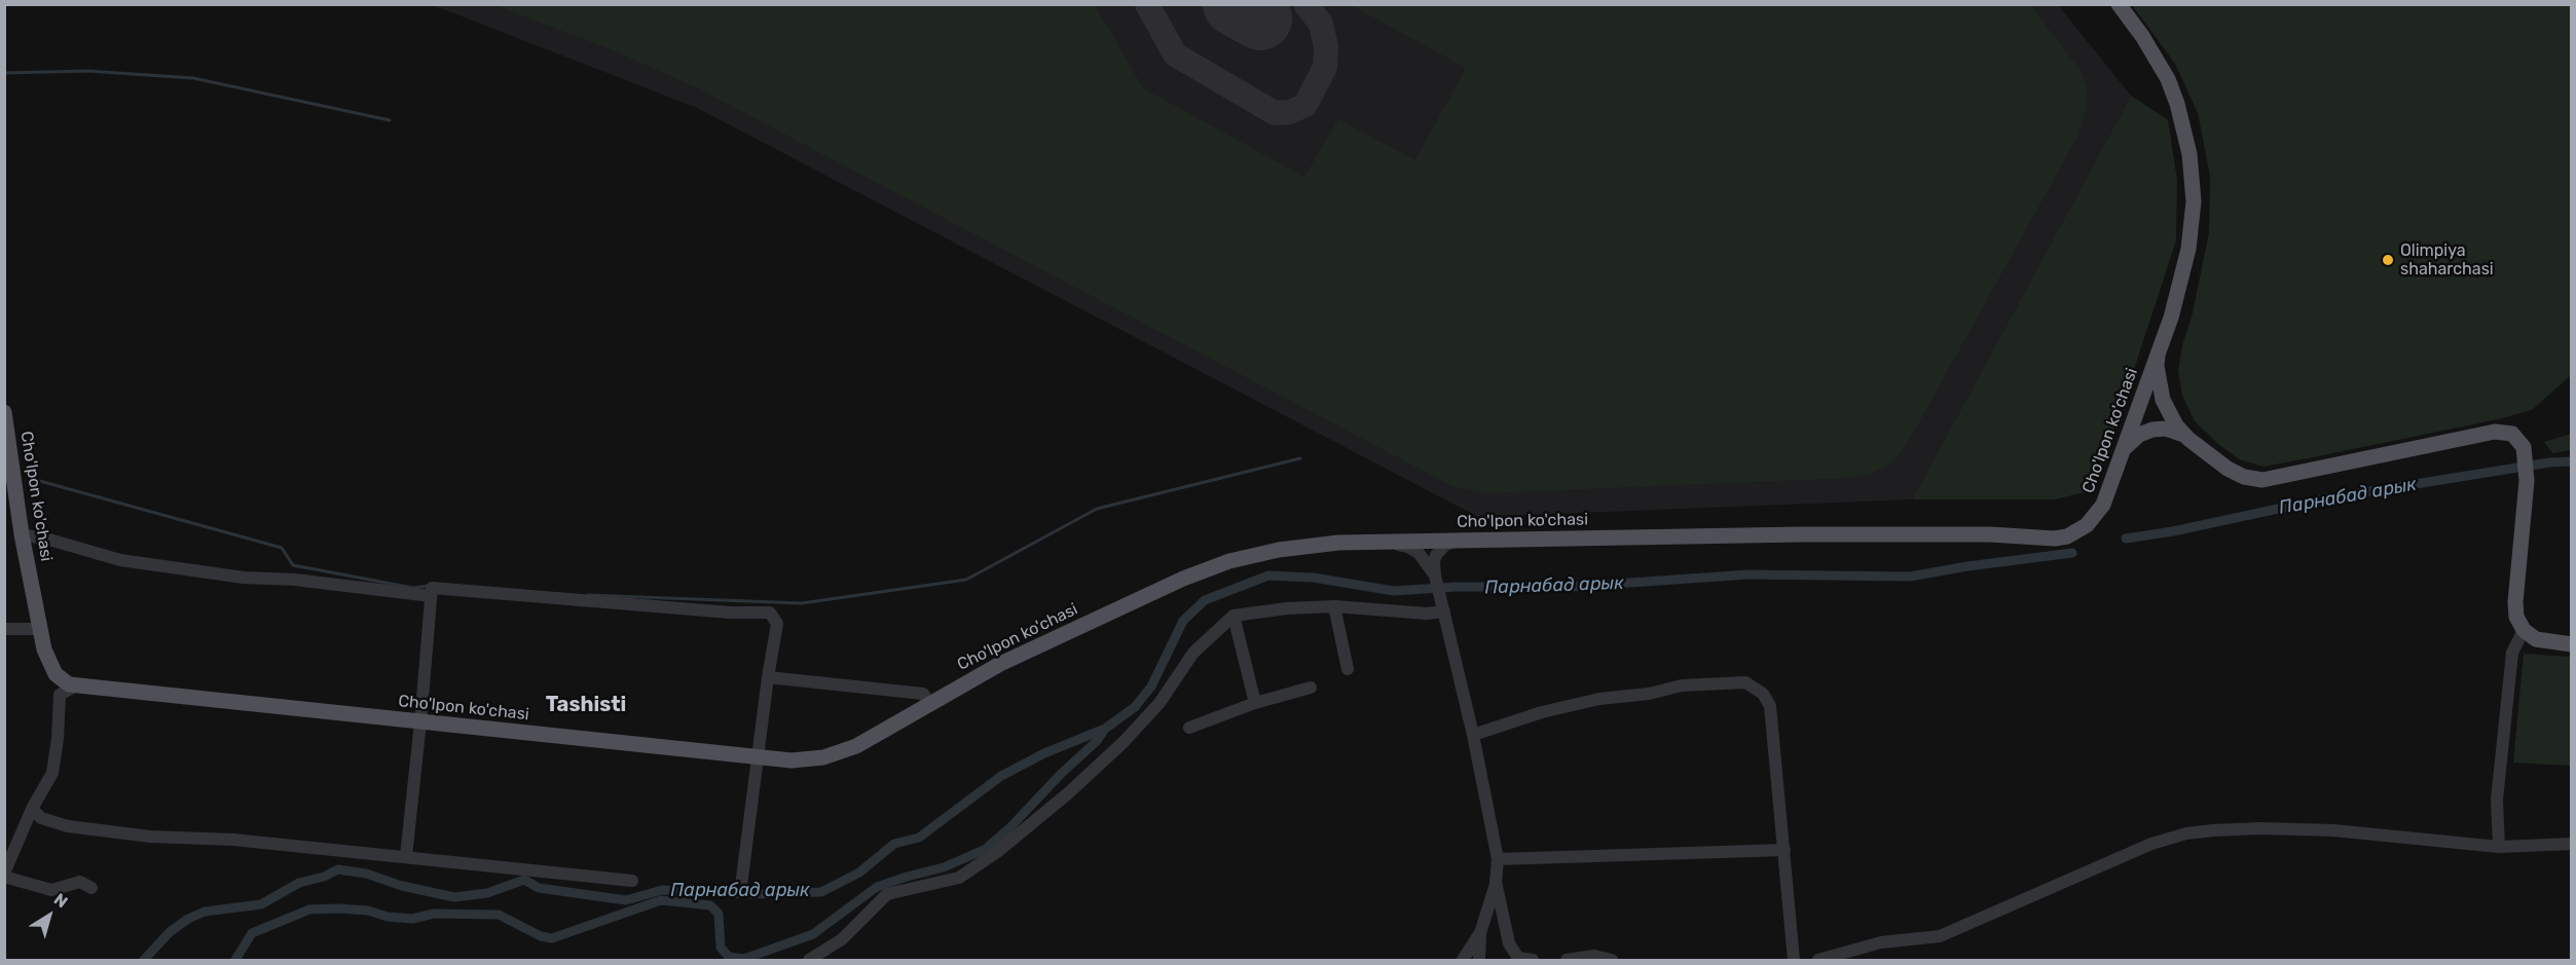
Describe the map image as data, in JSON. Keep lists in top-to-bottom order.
{
  "streets": {
    "main road": ["Cho'lpon ko'chasi"]
  },
  "districts": ["Tashisti"],
  "water": ["Парнабад арык"],
  "places": ["Olimpiya shaharchasi"],
  "north": "top right"
}
